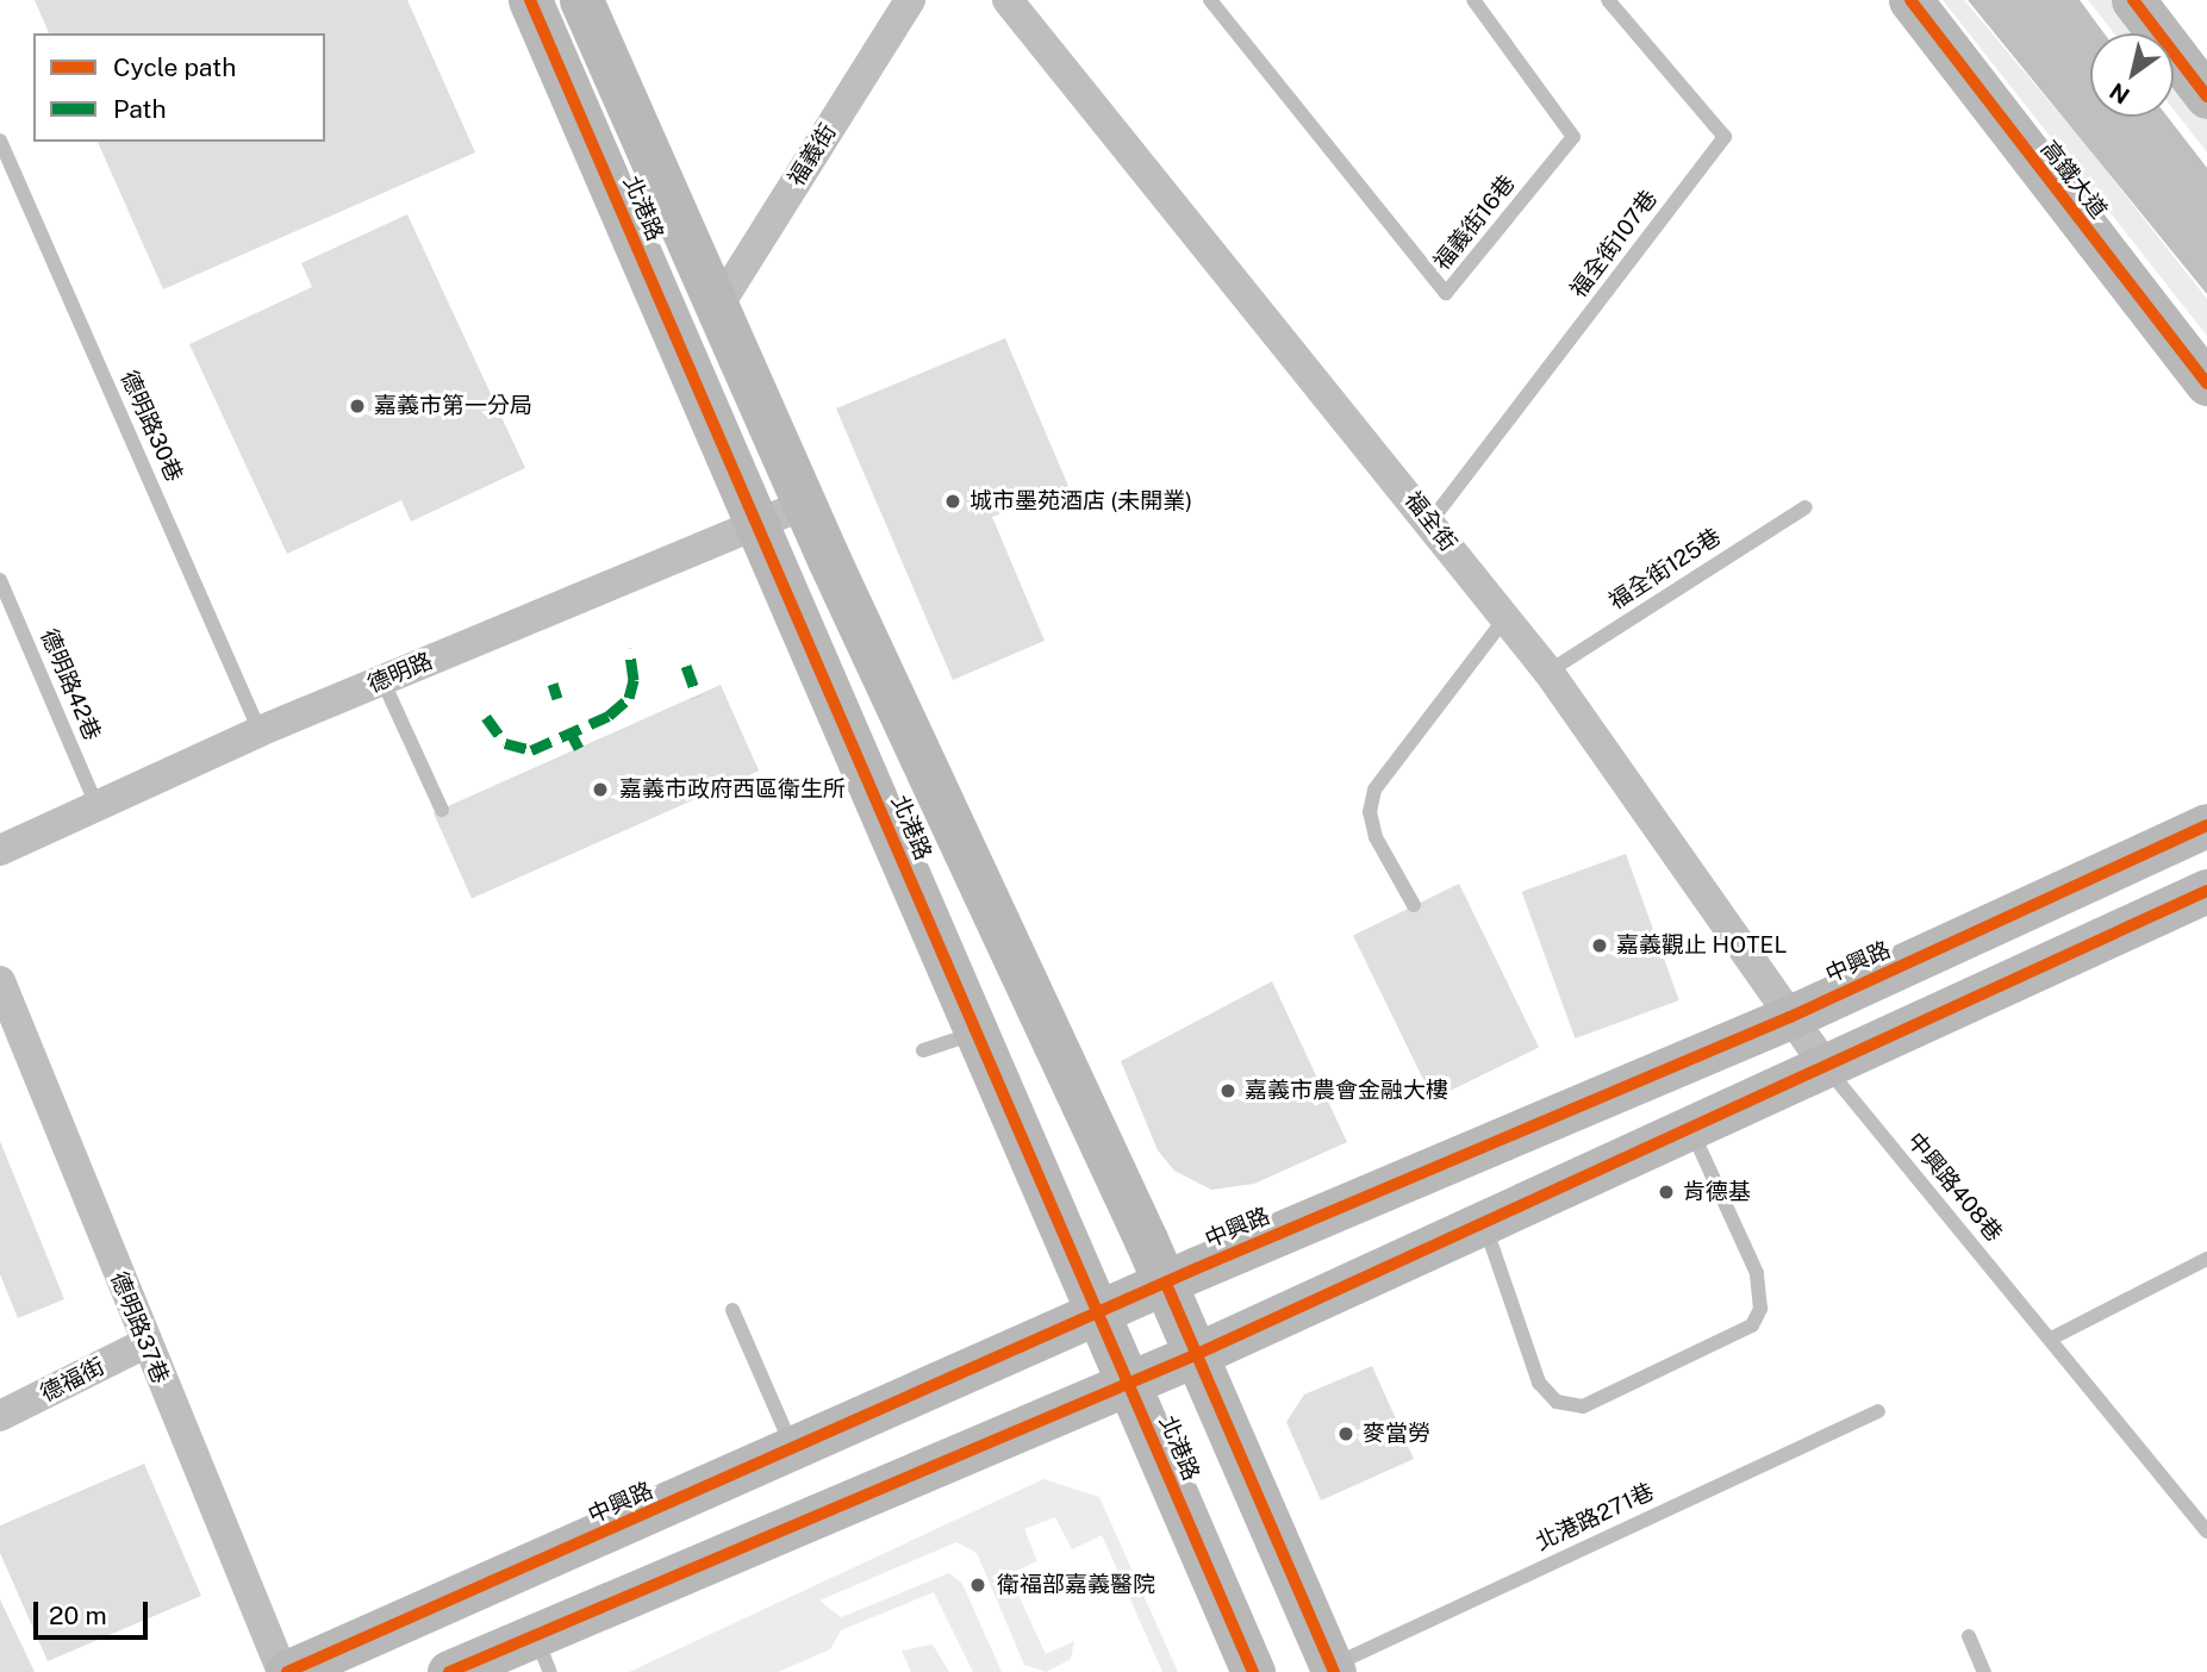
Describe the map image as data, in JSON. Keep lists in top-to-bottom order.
{
  "streets": {
    "street": [
      "福義街",
      "高鐵大道",
      "北港路",
      "福全街",
      "德明路",
      "中興路",
      "德明路37巷",
      "德福街"
    ],
    "lane": [
      "福義街16巷",
      "福全街107巷",
      "德明路30巷",
      "福全街125巷",
      "德明路42巷",
      "中興路408巷",
      "北港路271巷"
    ]
  },
  "crossings": [
    ["福義街", "北港路"],
    ["北港路", "德明路"],
    ["北港路", "中興路"],
    ["北港路", "北港路271巷"],
    ["福全街107巷", "福全街"],
    ["德明路30巷", "德明路"],
    ["福全街", "福全街125巷"],
    ["福全街", "中興路"],
    ["福全街", "中興路408巷"],
    ["德明路", "德明路42巷"],
    ["中興路", "德明路37巷"],
    ["德明路37巷", "德福街"]
  ],
  "places": [
    "嘉義市第一分局",
    "城市墨苑酒店 (未開業)",
    "嘉義市政府西區衛生所",
    "嘉義觀止 HOTEL",
    "嘉義市農會金融大樓",
    "肯德基",
    "麥當勞",
    "衛福部嘉義醫院"
  ],
  "legend": ["Cycle path", "Path"],
  "scale_bar": "20 m",
  "north": "bottom left"
}
